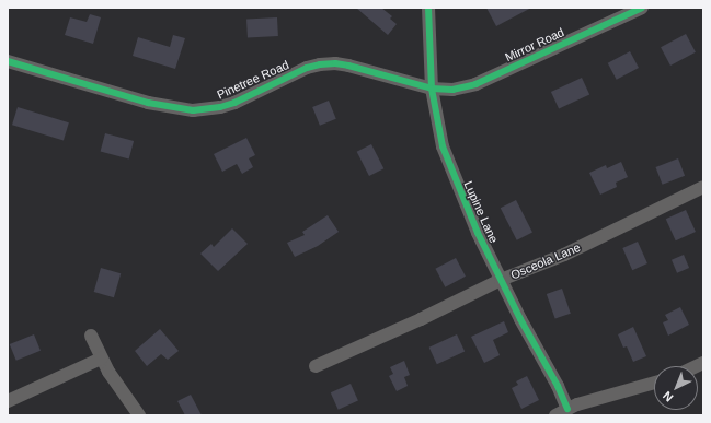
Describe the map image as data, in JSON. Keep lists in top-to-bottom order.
{
  "streets": {
    "street": [
      "Mirror Road",
      "Pinetree Road",
      "Lupine Lane",
      "Osceola Lane"
    ]
  },
  "crossings": [
    ["Mirror Road", "Pinetree Road"],
    ["Mirror Road", "Lupine Lane"],
    ["Pinetree Road", "Lupine Lane"],
    ["Lupine Lane", "Osceola Lane"]
  ],
  "north": "bottom left"
}
